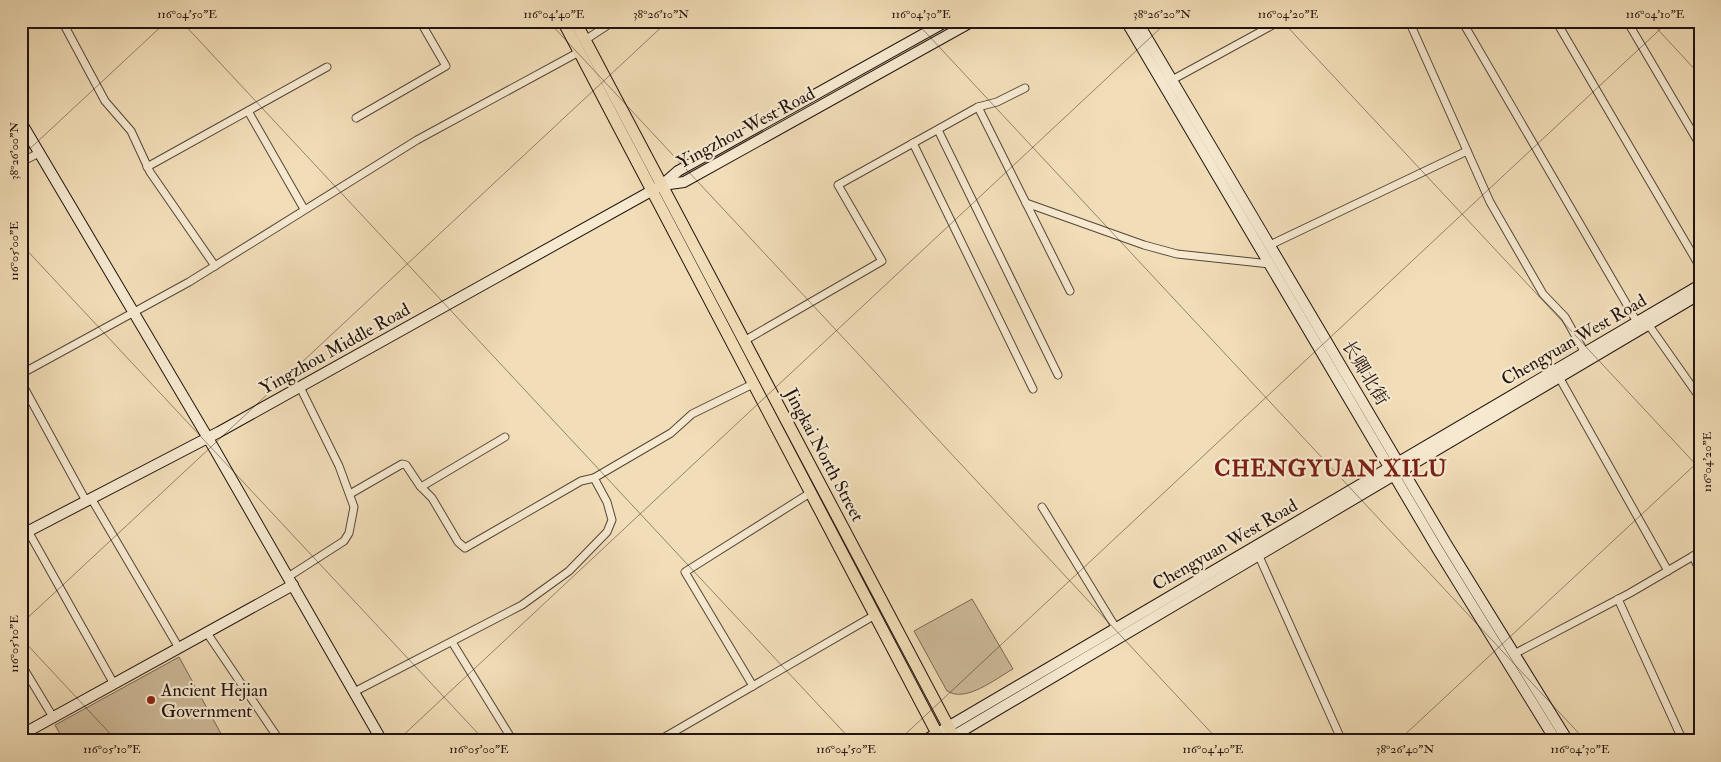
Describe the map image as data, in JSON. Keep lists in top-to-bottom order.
{
  "streets": {
    "main road": [
      "Yingzhou West Road",
      "Chengyuan West Road",
      "Yingzhou Middle Road",
      "长卿北街",
      "Jingkai North Street"
    ]
  },
  "crossings": [
    ["Yingzhou West Road", "Yingzhou Middle Road"],
    ["Yingzhou West Road", "Jingkai North Street"],
    ["Chengyuan West Road", "长卿北街"],
    ["Chengyuan West Road", "Jingkai North Street"],
    ["Yingzhou Middle Road", "Jingkai North Street"]
  ],
  "districts": ["CHENGYUAN XILU"],
  "places": ["Ancient Hejian Government"],
  "coordinates": [
    "116°04'50\"E",
    "116°04'40\"E",
    "38°26'10\"N",
    "116°04'30\"E",
    "38°26'20\"N",
    "116°04'20\"E",
    "116°04'10\"E",
    "38°26'00\"N",
    "116°05'00\"E",
    "116°05'10\"E",
    "38°26'40\"N"
  ]
}
